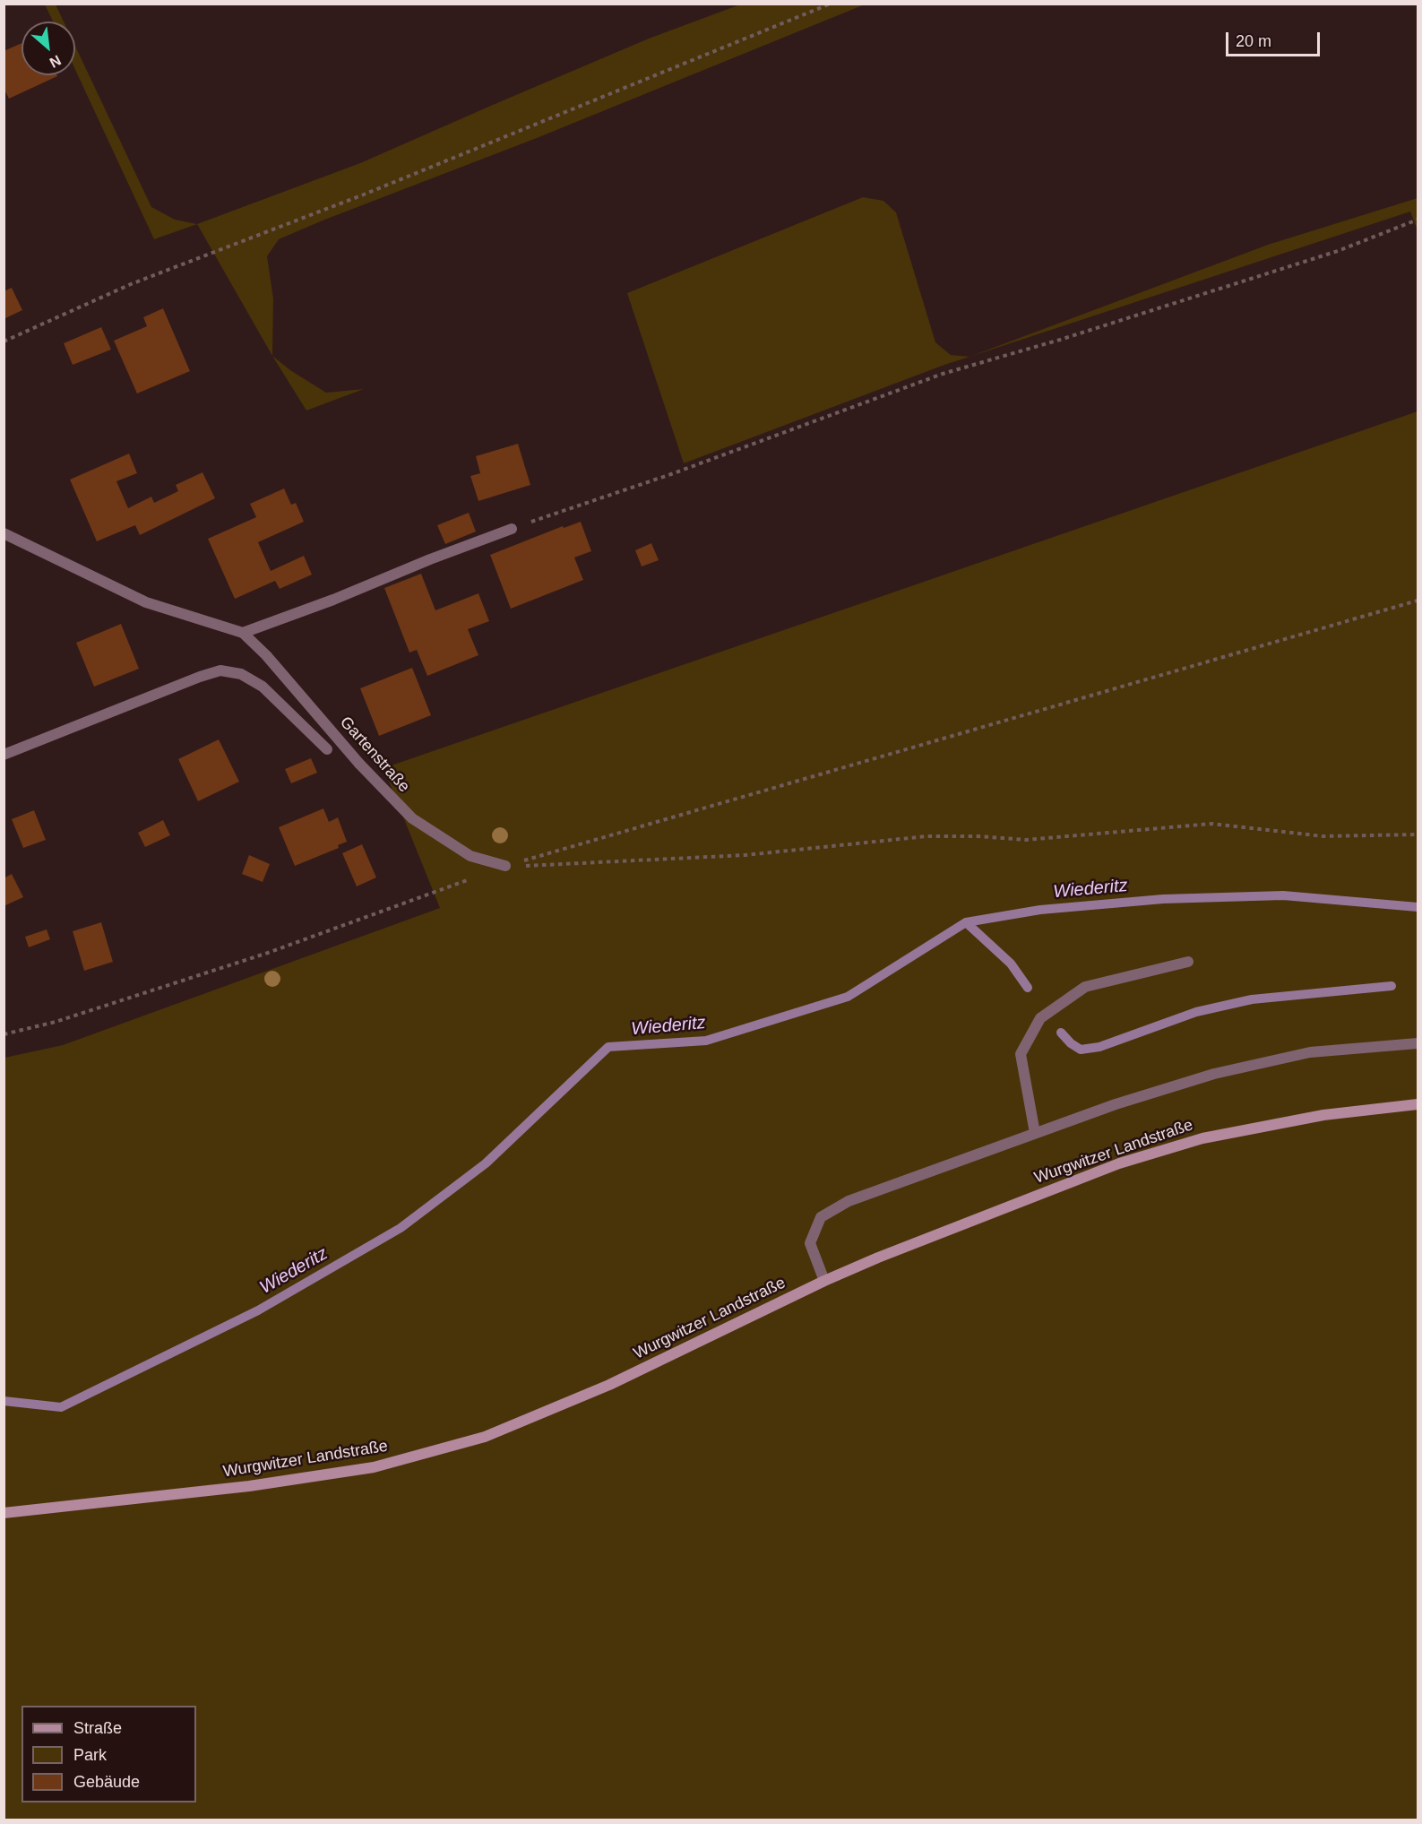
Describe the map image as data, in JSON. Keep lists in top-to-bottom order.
{
  "streets": {
    "main road": ["Wurgwitzer Landstraße"],
    "street": ["Gartenstraße"]
  },
  "water": ["Wiederitz"],
  "legend": ["Straße", "Park", "Gebäude"],
  "scale_bar": "20 m",
  "north": "bottom right"
}
